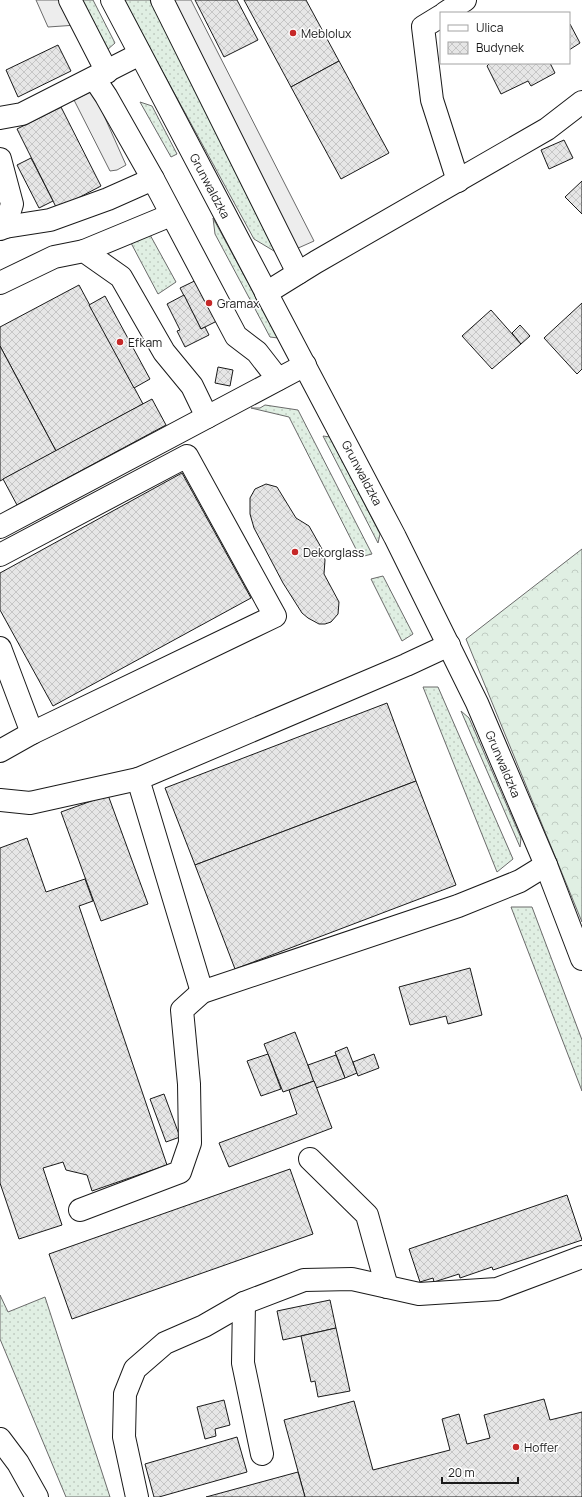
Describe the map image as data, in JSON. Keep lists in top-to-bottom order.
{
  "streets": {
    "main road": ["Grunwaldzka"]
  },
  "places": [
    "Meblolux",
    "Gramax",
    "Efkam",
    "Dekorglass",
    "Hoffer"
  ],
  "legend": ["Ulica", "Budynek"],
  "scale_bar": "20 m"
}
